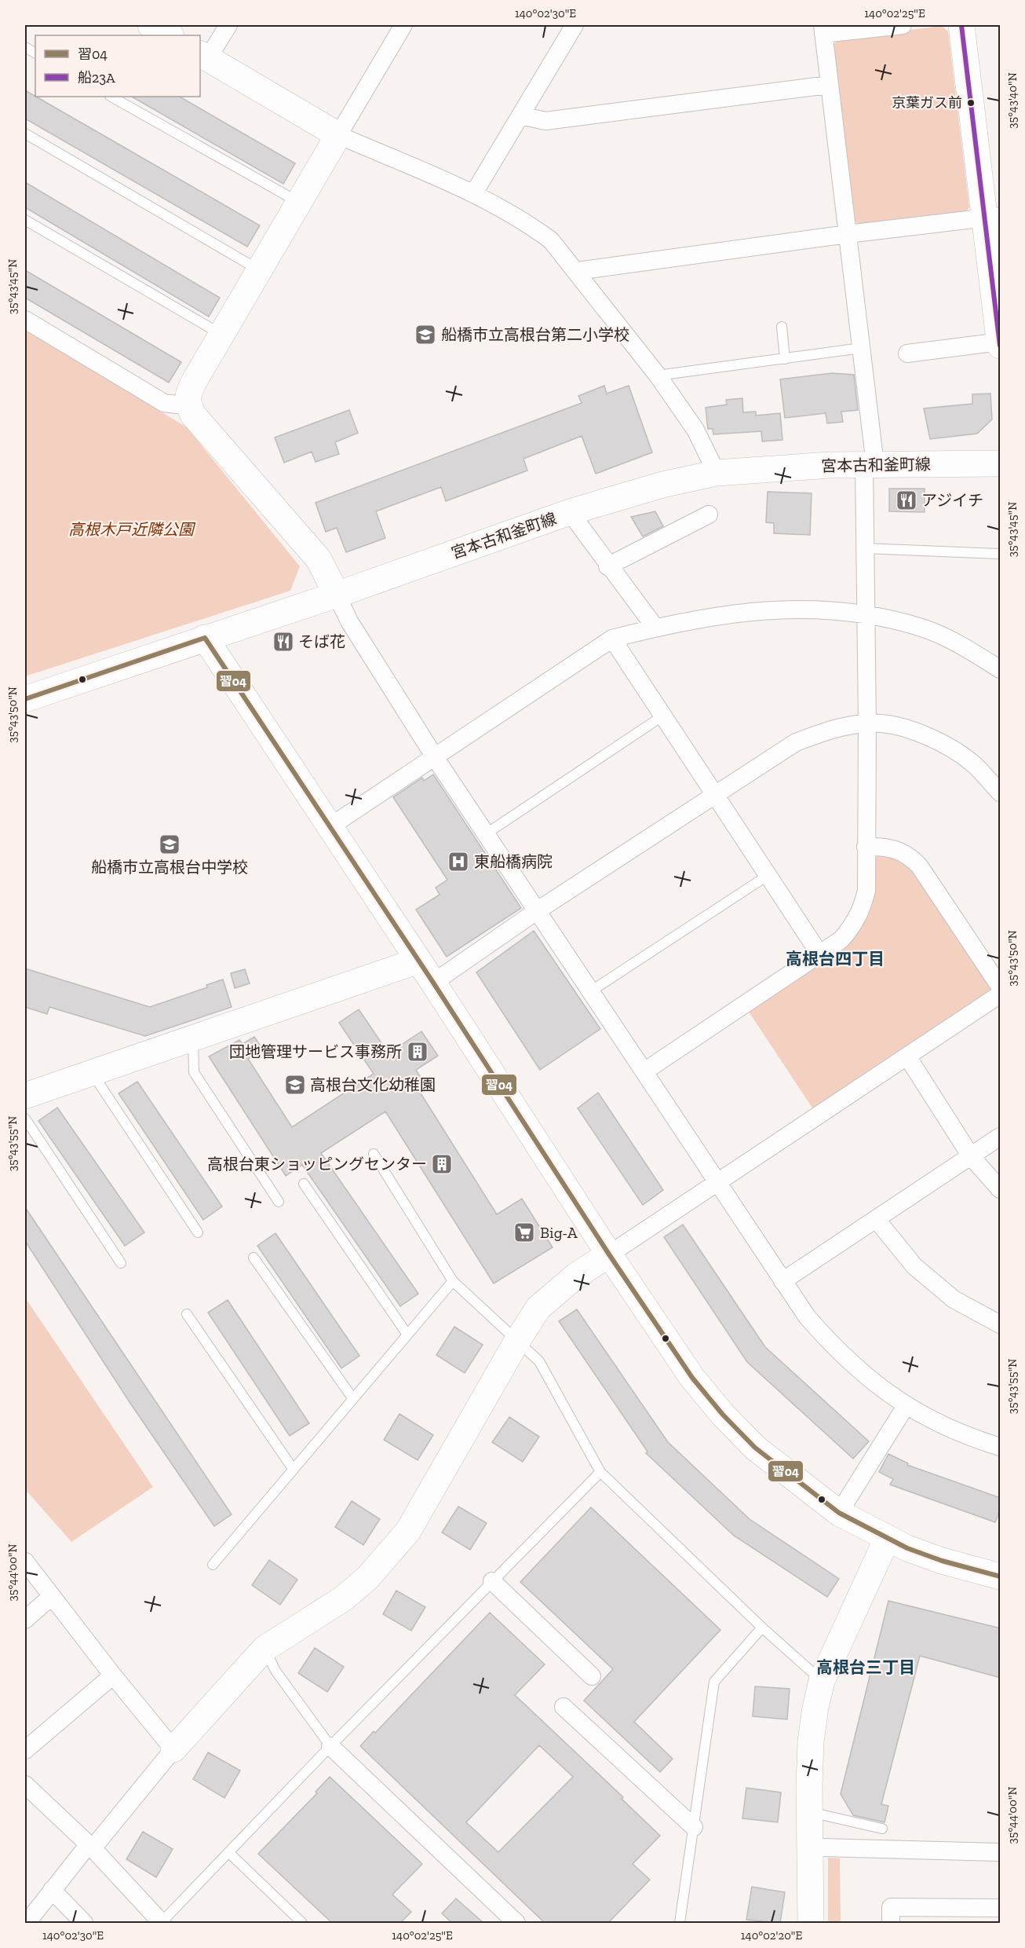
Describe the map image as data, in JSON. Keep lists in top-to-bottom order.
{
  "streets": {
    "street": ["宮本古和釜町線"]
  },
  "districts": ["高根台四丁目", "高根台三丁目"],
  "parks": ["高根木戸近隣公園"],
  "places": {
    "other": ["京葉ガス前"],
    "school or university": ["船橋市立高根台第二小学校", "船橋市立高根台中学校", "高根台文化幼稚園"],
    "restaurant": ["アジイチ", "そば花"],
    "hospital": ["東船橋病院"],
    "building": ["団地管理サービス事務所", "高根台東ショッピングセンター"],
    "supermarket": ["Big-A"]
  },
  "lines": ["transit line 船23A", "transit line 習04"],
  "legend": ["習04", "船23A"],
  "coordinates": [
    "140°02'30\"E",
    "140°02'25\"E",
    "35°43'40\"N",
    "35°43'45\"N",
    "35°43'50\"N",
    "35°43'55\"N",
    "35°44'00\"N",
    "140°02'20\"E"
  ]
}
